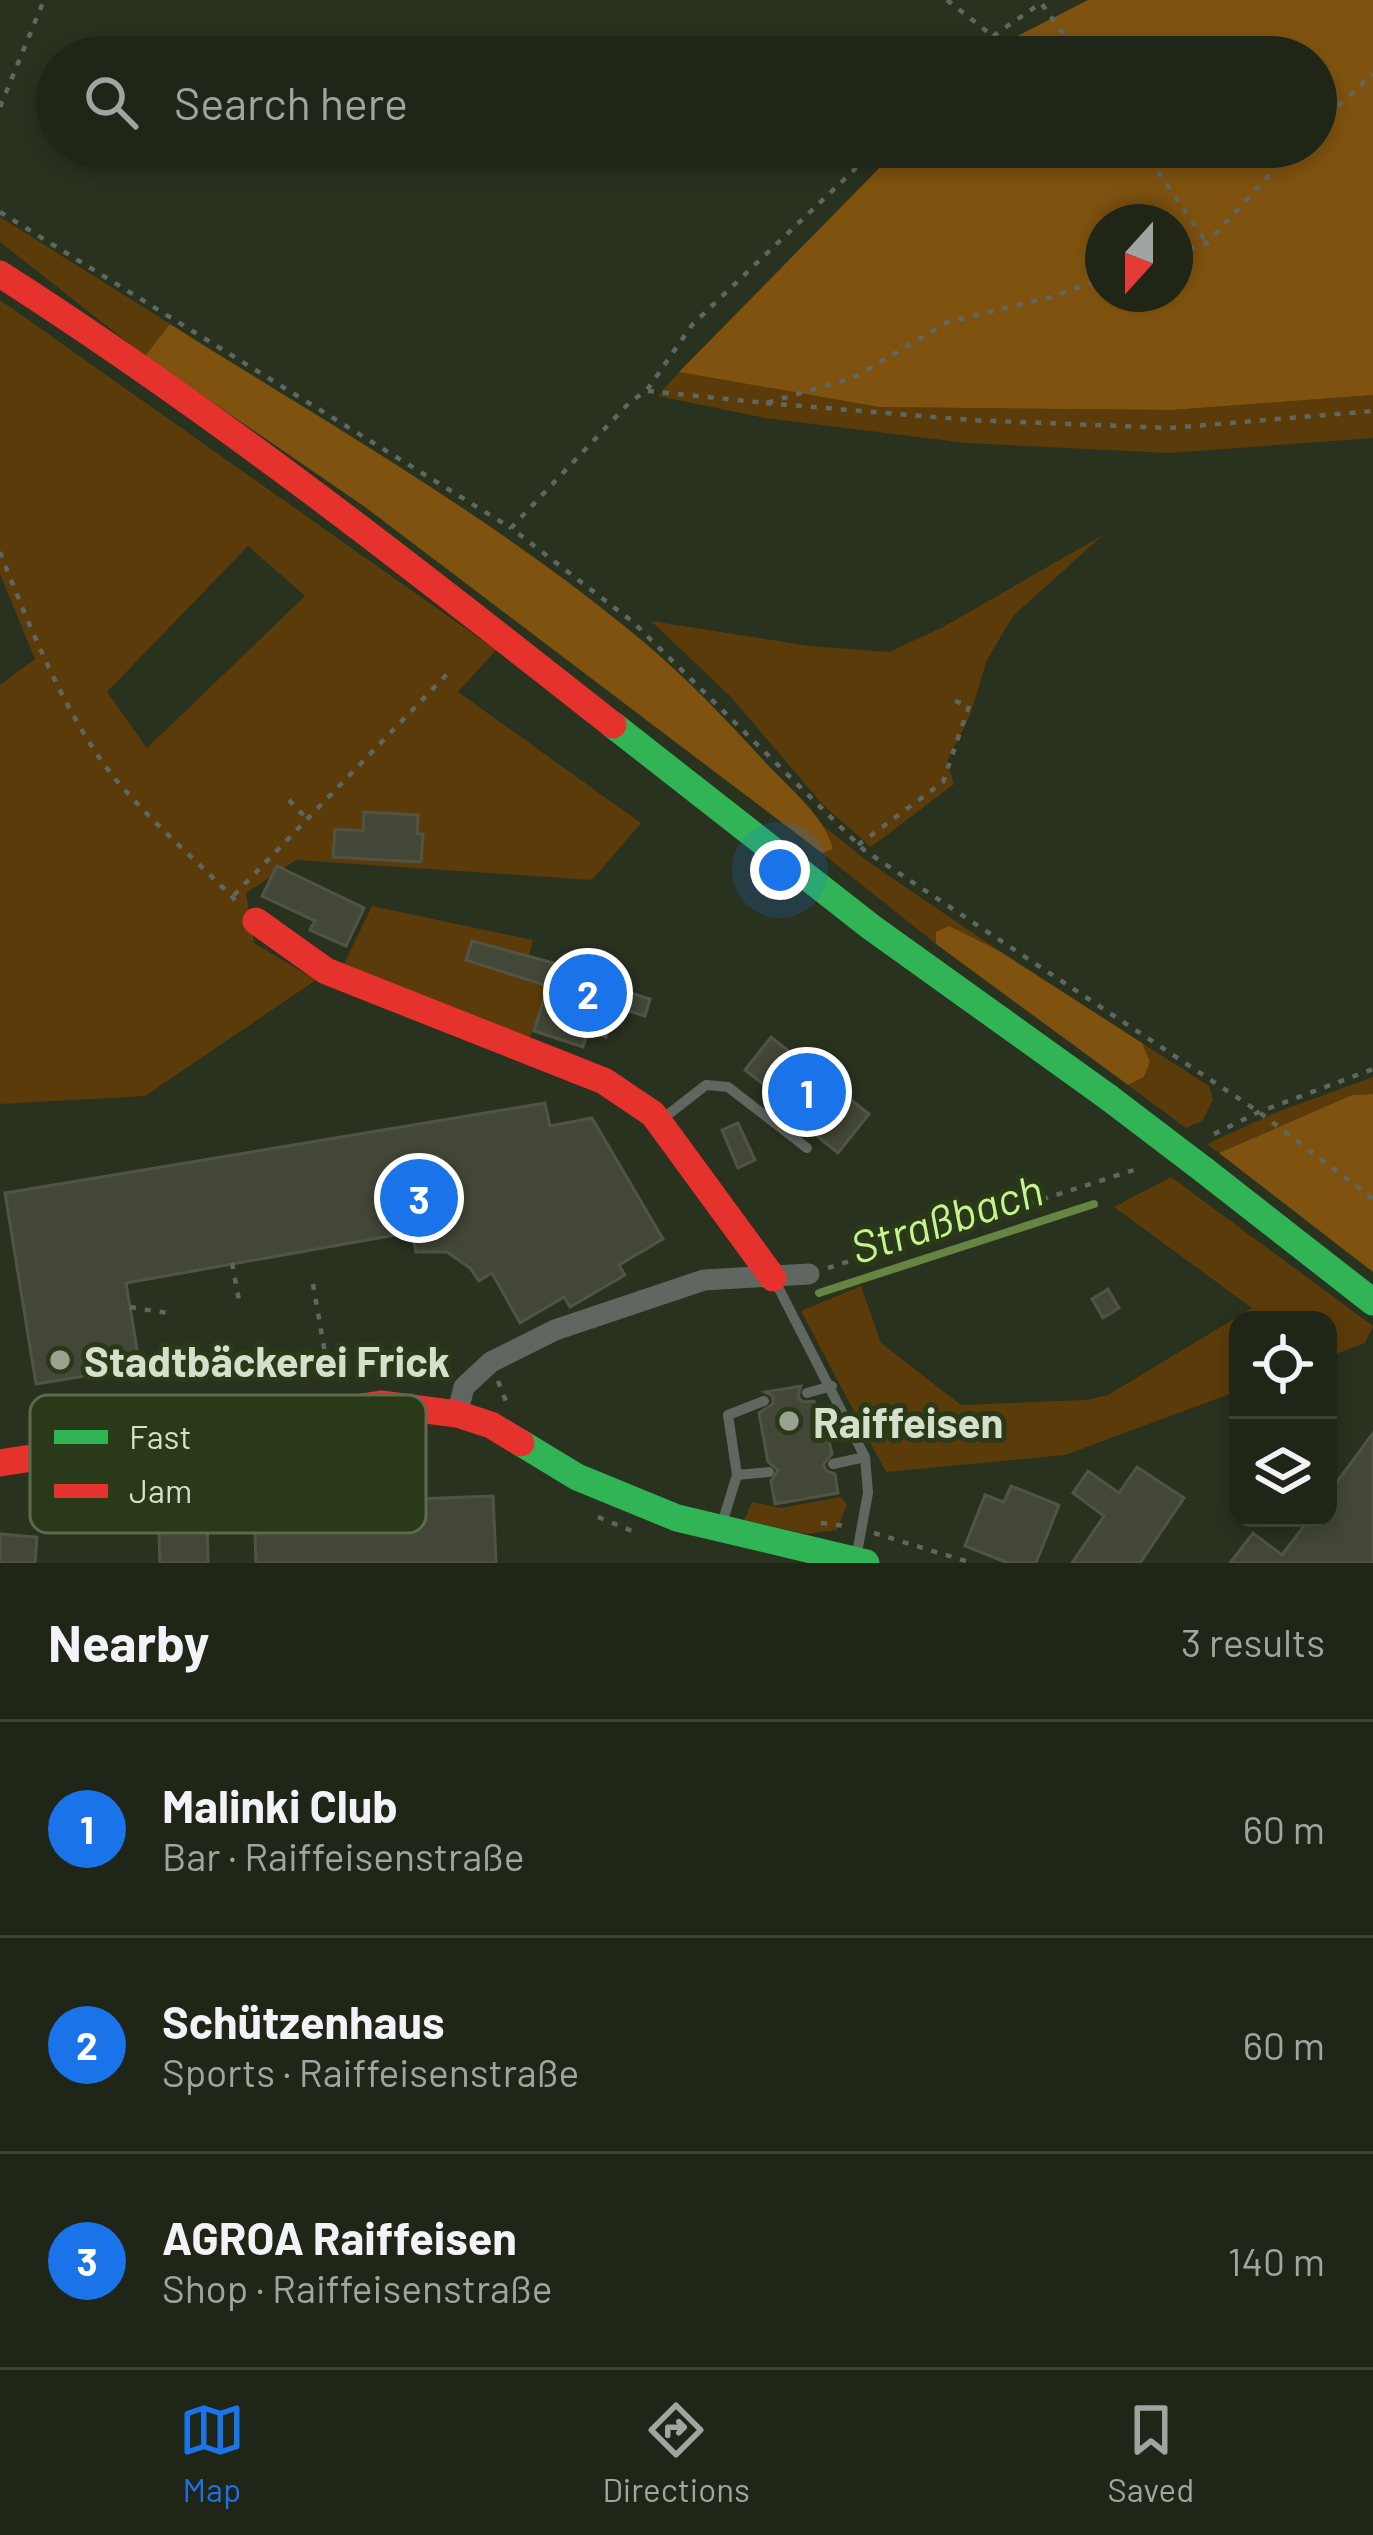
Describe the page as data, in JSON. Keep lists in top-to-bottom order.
{
  "water": ["Straßbach"],
  "places": ["Stadtbäckerei Frick", "Raiffeisen"],
  "legend": ["Fast", "Jam"],
  "north": "bottom",
  "page": {
    "search": "Search here",
    "pins": ["2", "1", "3"],
    "heading": ["Nearby", "3 results"],
    "list": [
      {
        "mark": "1",
        "name": "Malinki Club",
        "note": "Bar · Raiffeisenstraße",
        "value": "60 m"
      },
      {
        "mark": "2",
        "name": "Schützenhaus",
        "note": "Sports · Raiffeisenstraße",
        "value": "60 m"
      },
      {
        "mark": "3",
        "name": "AGROA Raiffeisen",
        "note": "Shop · Raiffeisenstraße",
        "value": "140 m"
      }
    ],
    "nav": ["Map", "Directions", "Saved"]
  }
}
